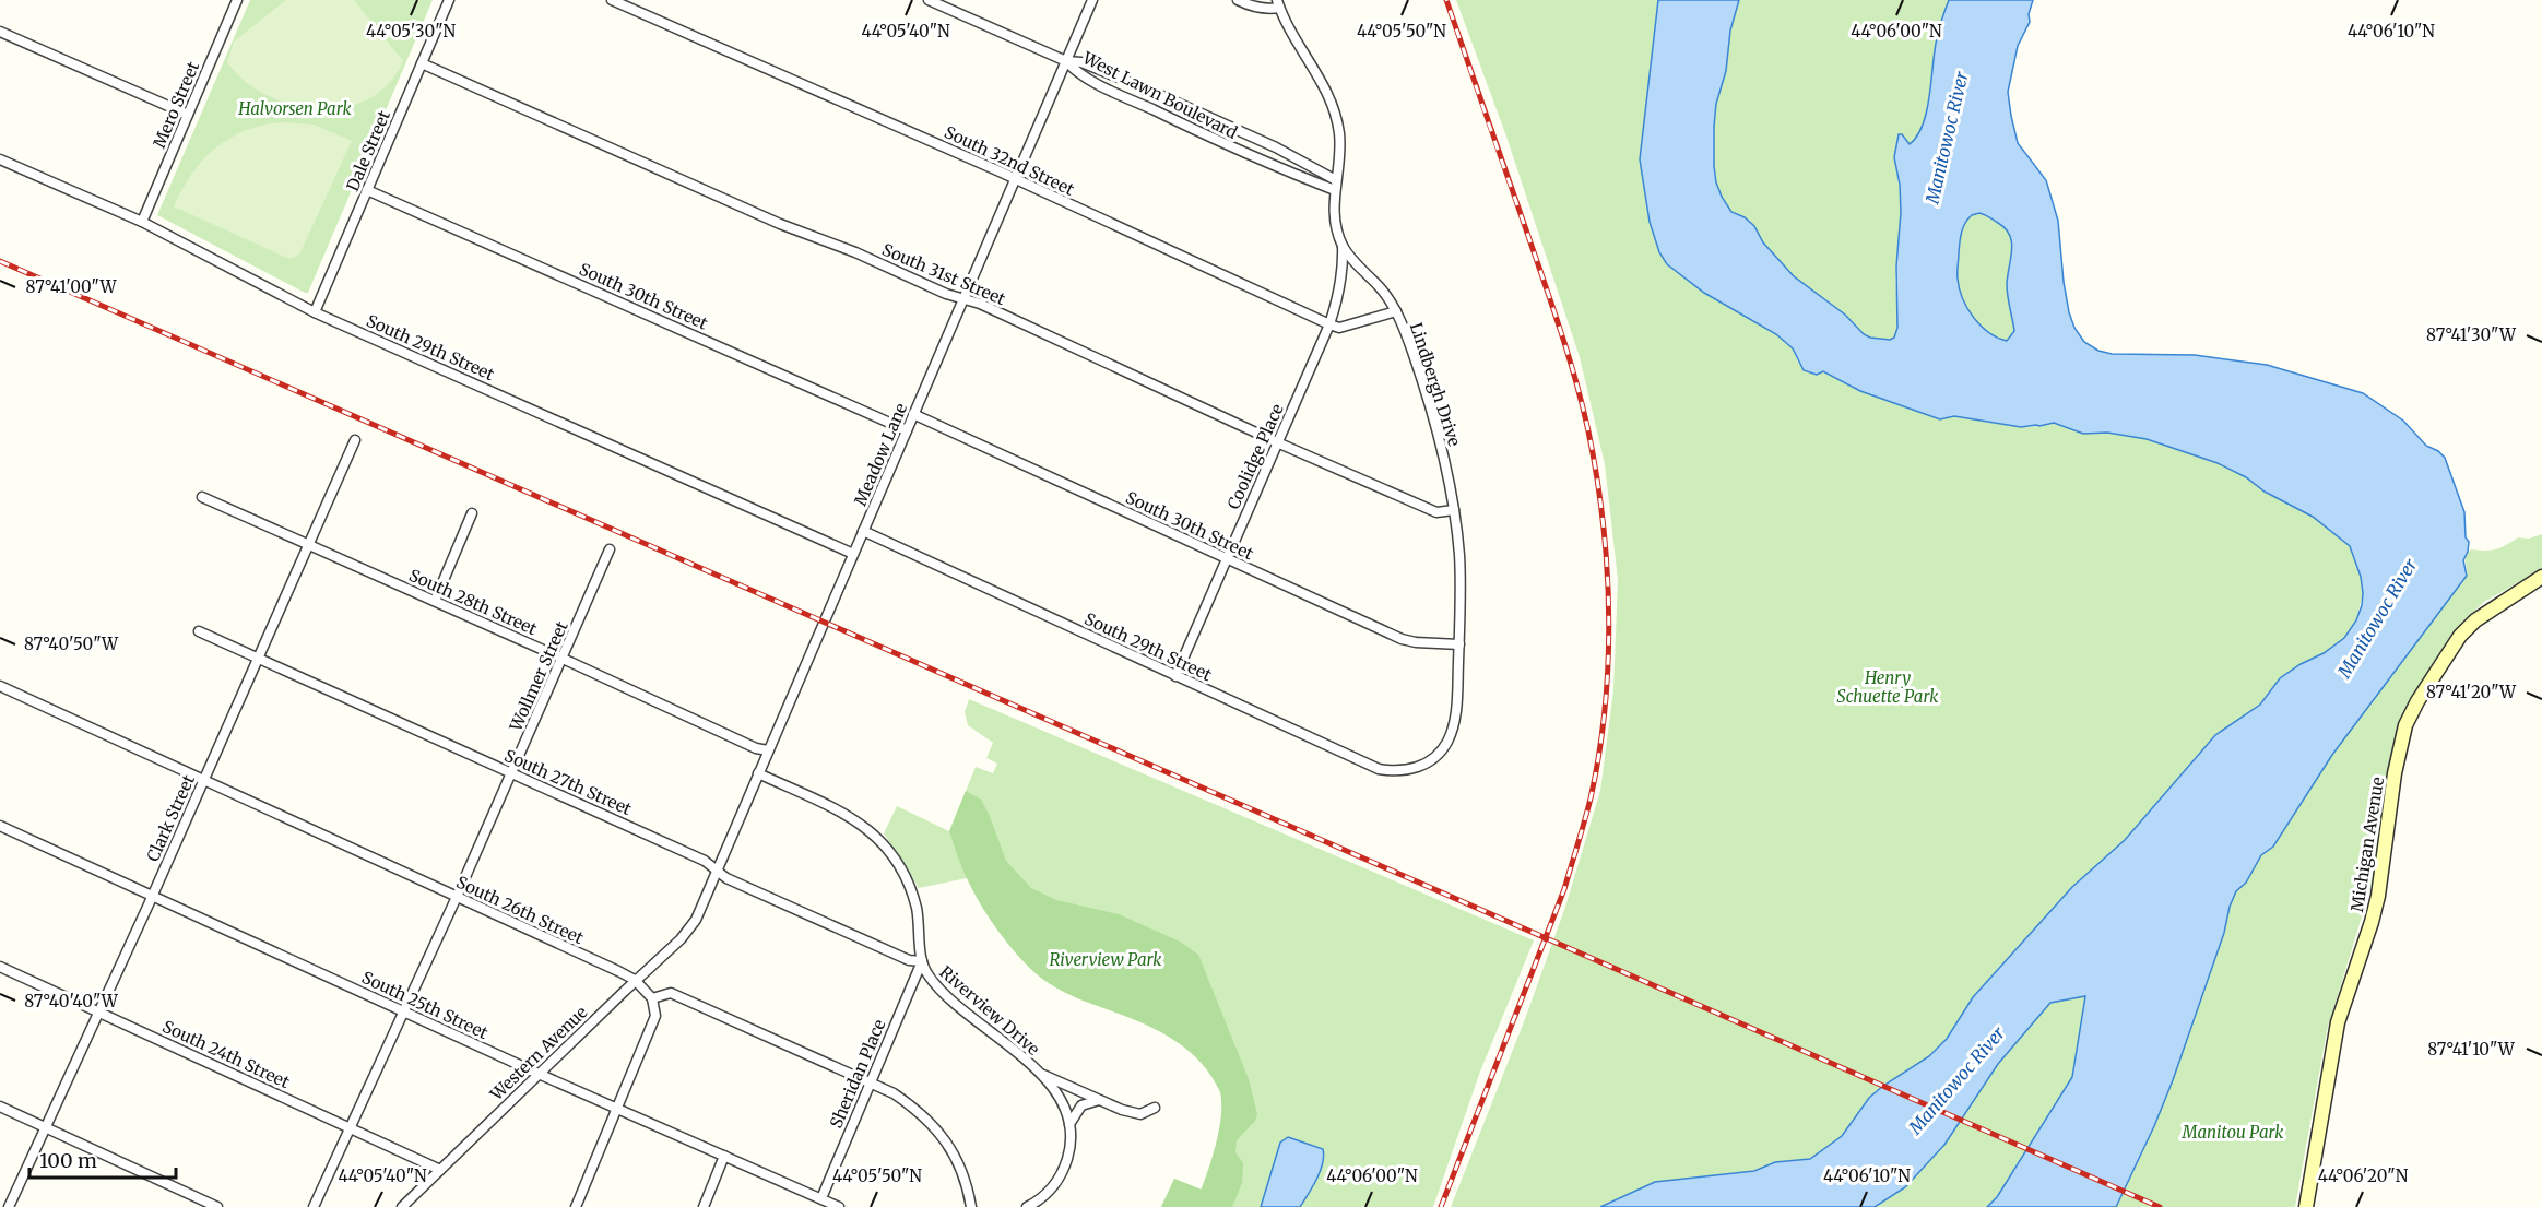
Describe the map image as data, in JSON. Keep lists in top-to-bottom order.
{
  "streets": {
    "street": [
      "West Lawn Boulevard",
      "Mero Street",
      "Dale Street",
      "South 32nd Street",
      "South 31st Street",
      "South 30th Street",
      "South 29th Street",
      "Lindbergh Drive",
      "Meadow Lane",
      "Coolidge Place",
      "South 28th Street",
      "Wollmer Street",
      "South 27th Street",
      "Clark Street",
      "Michigan Avenue",
      "South 26th Street",
      "South 25th Street",
      "Riverview Drive",
      "Western Avenue",
      "South 24th Street",
      "Sheridan Place"
    ]
  },
  "crossings": [
    ["West Lawn Boulevard", "Lindbergh Drive"],
    ["West Lawn Boulevard", "Meadow Lane"],
    ["Mero Street", "South 29th Street"],
    ["Dale Street", "South 31st Street"],
    ["Dale Street", "South 30th Street"],
    ["Dale Street", "South 29th Street"],
    ["South 32nd Street", "Lindbergh Drive"],
    ["South 32nd Street", "Meadow Lane"],
    ["South 32nd Street", "Coolidge Place"],
    ["South 31st Street", "Lindbergh Drive"],
    ["South 31st Street", "Meadow Lane"],
    ["South 31st Street", "Coolidge Place"],
    ["South 30th Street", "Lindbergh Drive"],
    ["South 30th Street", "Meadow Lane"],
    ["South 30th Street", "Coolidge Place"],
    ["South 29th Street", "Lindbergh Drive"],
    ["South 29th Street", "Meadow Lane"],
    ["South 29th Street", "Coolidge Place"],
    ["Lindbergh Drive", "Coolidge Place"],
    ["Meadow Lane", "South 28th Street"],
    ["Meadow Lane", "South 27th Street"],
    ["Meadow Lane", "Riverview Drive"],
    ["Meadow Lane", "Western Avenue"],
    ["South 28th Street", "Wollmer Street"],
    ["South 28th Street", "Clark Street"],
    ["Wollmer Street", "South 27th Street"],
    ["Wollmer Street", "South 26th Street"],
    ["Wollmer Street", "South 25th Street"],
    ["Wollmer Street", "South 24th Street"],
    ["South 27th Street", "Clark Street"],
    ["South 27th Street", "Riverview Drive"],
    ["South 27th Street", "Sheridan Place"],
    ["Clark Street", "South 26th Street"],
    ["Clark Street", "South 25th Street"],
    ["Clark Street", "South 24th Street"],
    ["South 26th Street", "Western Avenue"],
    ["South 25th Street", "Western Avenue"],
    ["South 25th Street", "Sheridan Place"],
    ["Riverview Drive", "Sheridan Place"],
    ["Western Avenue", "South 24th Street"]
  ],
  "water": ["Manitowoc River"],
  "parks": [
    "Halvorsen Park",
    "Henry Schuette Park",
    "Riverview Park",
    "Manitou Park"
  ],
  "scale_bar": "100 m",
  "coordinates": [
    "44°05'30\"N",
    "44°05'40\"N",
    "44°05'50\"N",
    "44°06'00\"N",
    "44°06'10\"N",
    "87°41'00\"W",
    "87°41'30\"W",
    "87°40'50\"W",
    "87°41'20\"W",
    "87°40'40\"W",
    "87°41'10\"W",
    "44°06'20\"N"
  ]
}
